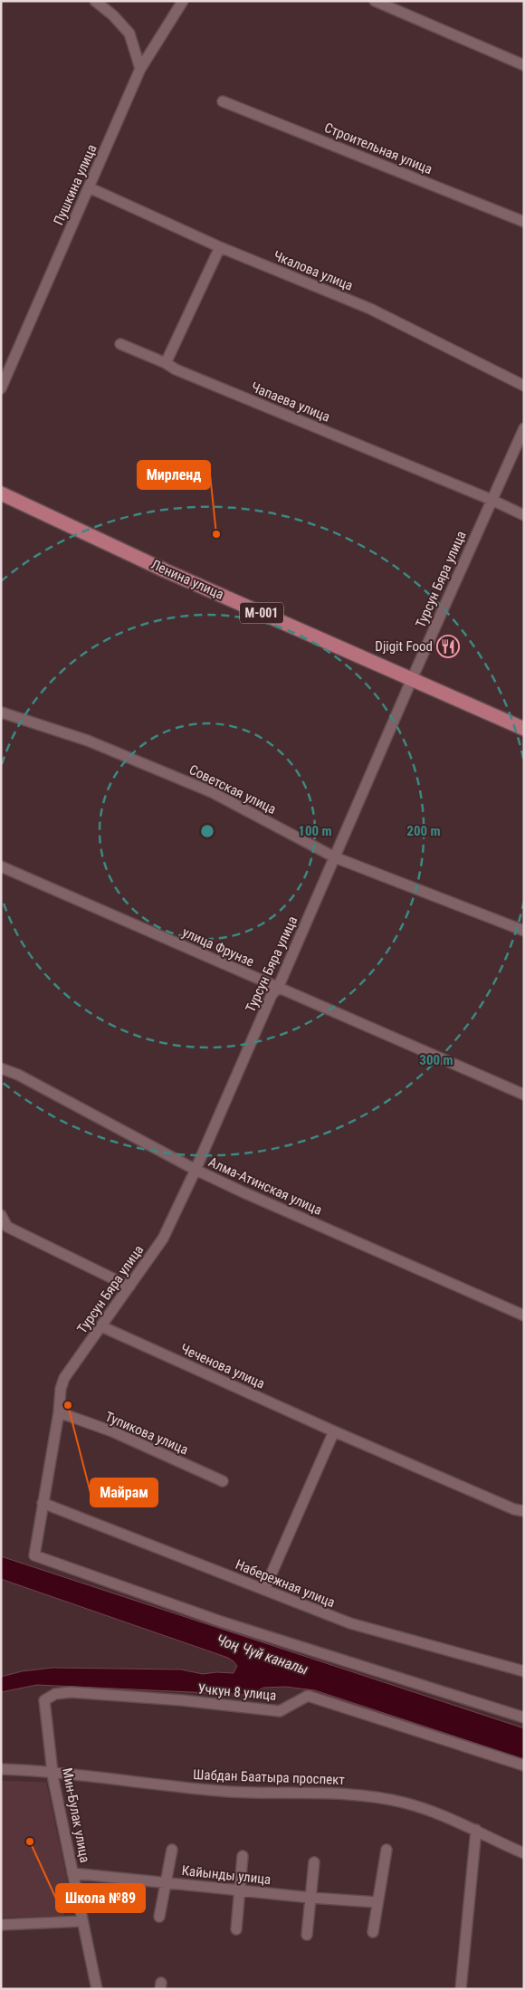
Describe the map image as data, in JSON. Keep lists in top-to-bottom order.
{
  "streets": {
    "main road": ["Ленина улица", "М-001"],
    "street": [
      "Строительная улица",
      "Пушкина улица",
      "Чкалова улица",
      "Чапаева улица",
      "Турсун Бяра улица",
      "Советская улица",
      "улица Фрунзе",
      "Алма-Атинская улица",
      "Чеченова улица",
      "Тупикова улица",
      "Набережная улица",
      "Учкун 8 улица",
      "Шабдан Баатыра проспект",
      "Мин-Булак улица",
      "Кайынды улица"
    ]
  },
  "crossings": [
    ["Пушкина улица", "Чкалова улица"],
    ["Чапаева улица", "Турсун Бяра улица"],
    ["Ленина улица", "Турсун Бяра улица"],
    ["Турсун Бяра улица", "Советская улица"],
    ["Турсун Бяра улица", "улица Фрунзе"],
    ["Турсун Бяра улица", "Алма-Атинская улица"],
    ["Турсун Бяра улица", "Чеченова улица"],
    ["Турсун Бяра улица", "Тупикова улица"],
    ["Турсун Бяра улица", "Набережная улица"],
    ["Учкун 8 улица", "Мин-Булак улица"],
    ["Шабдан Баатыра проспект", "Мин-Булак улица"],
    ["Мин-Булак улица", "Кайынды улица"]
  ],
  "water": ["Чоң Чүй каналы"],
  "places": {
    "other": ["Мирленд", "Майрам", "Школа №89"],
    "restaurant": ["Djigit Food"]
  },
  "rings": ["100 m", "200 m", "300 m"]
}
